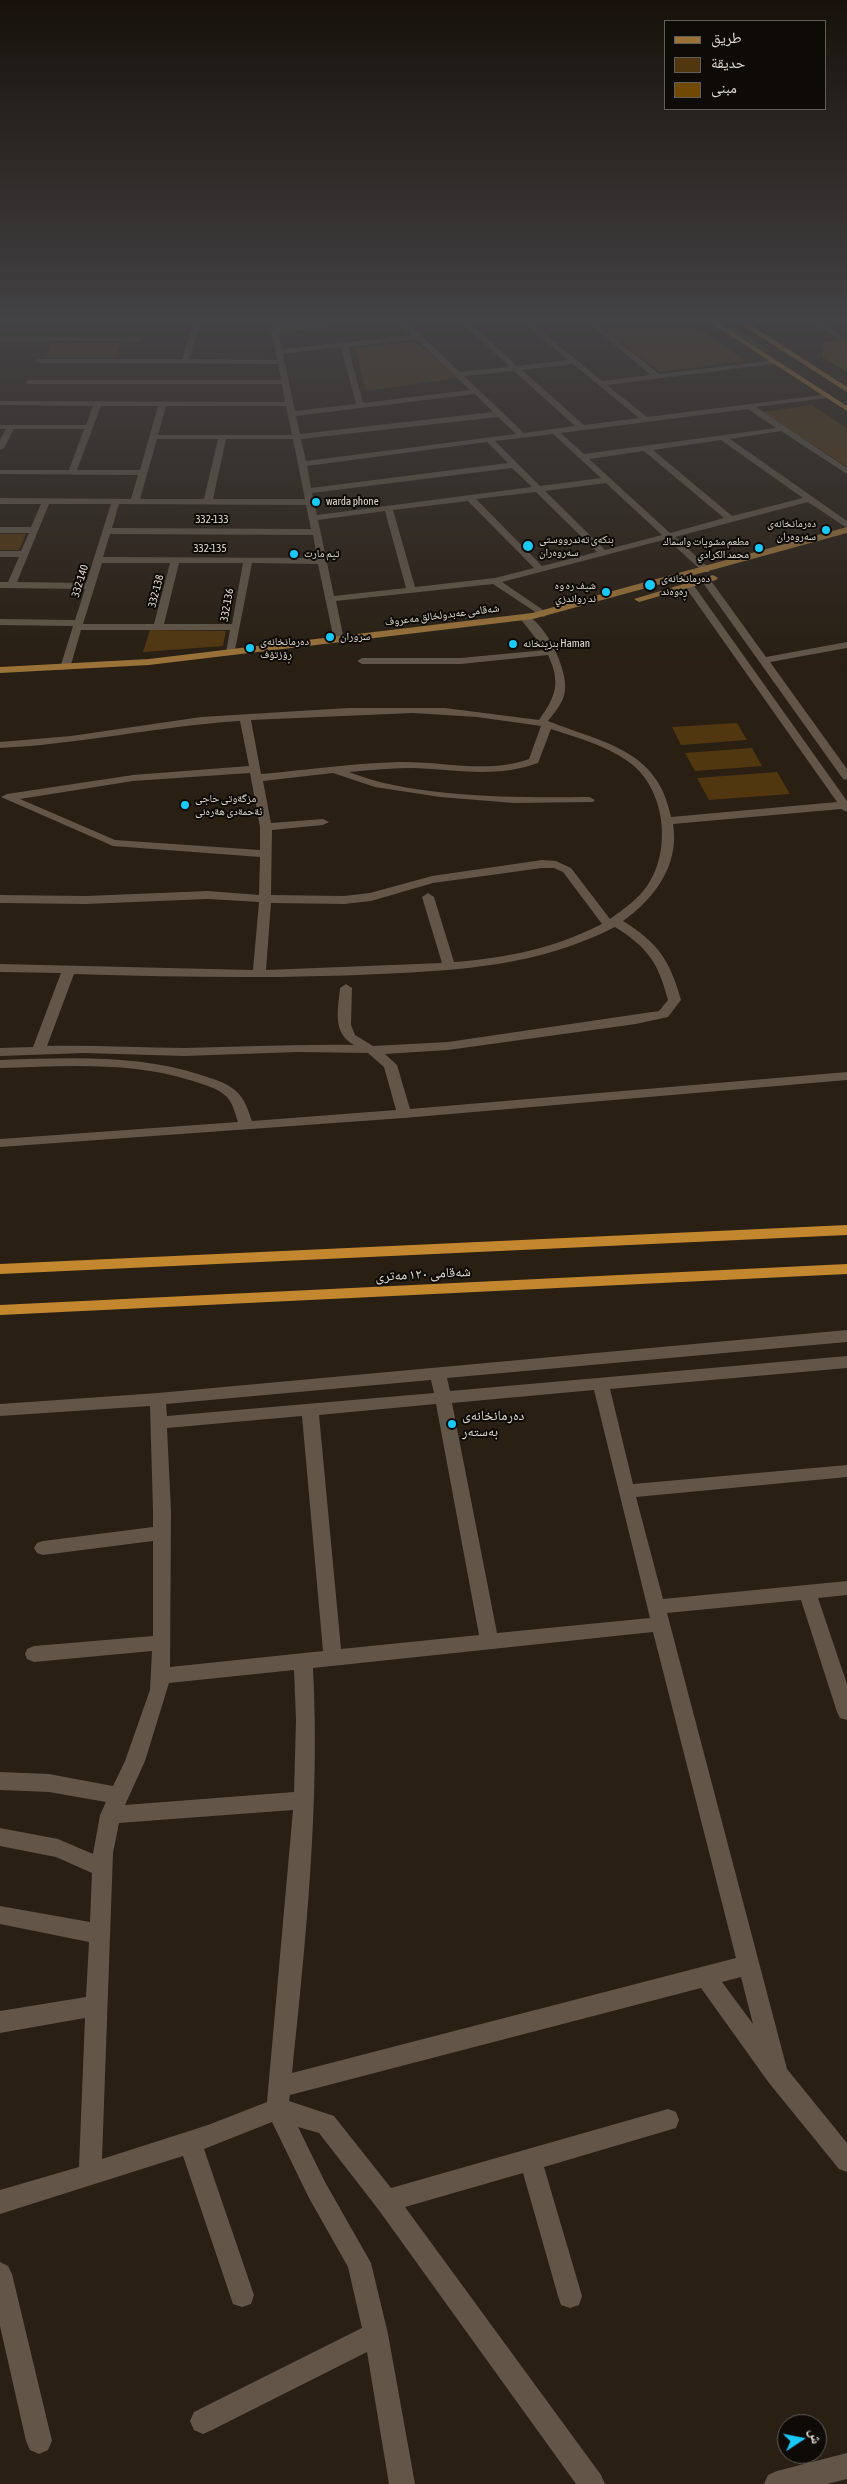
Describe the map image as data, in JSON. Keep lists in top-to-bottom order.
{
  "streets": {
    "highway": ["شەقامی ١٢٠ مەتری"],
    "main road": ["شەقامی عەبدولخالق مەعروف"],
    "street": [
      "332-133",
      "332-135",
      "332-140",
      "332-138",
      "332-136"
    ]
  },
  "crossings": [
    ["332-133", "332-140"],
    ["332-135", "332-140"],
    ["332-135", "332-138"],
    ["332-135", "332-136"],
    ["332-140", "شەقامی عەبدولخالق مەعروف"],
    ["332-136", "شەقامی عەبدولخالق مەعروف"]
  ],
  "places": [
    "warda phone",
    "دەرمانخانەی سەروەران",
    "بنکەی تەندرووستی سەروەران",
    "مطعم مشويات واسماك محمد الكرادي",
    "تيم مارت",
    "دەرمانخانەی ڕەوەند",
    "شيف ره وه ند رواندزي",
    "سروران",
    "بنزینخانە Haman",
    "دەرمانخانەی ڕۆزتۆف",
    "مزگةوتی حاجی ئةحمةدی هةرەنی",
    "دەرمانخانەی بەستەر"
  ],
  "legend": ["طريق", "حديقة", "مبنى"],
  "north": "right"
}
